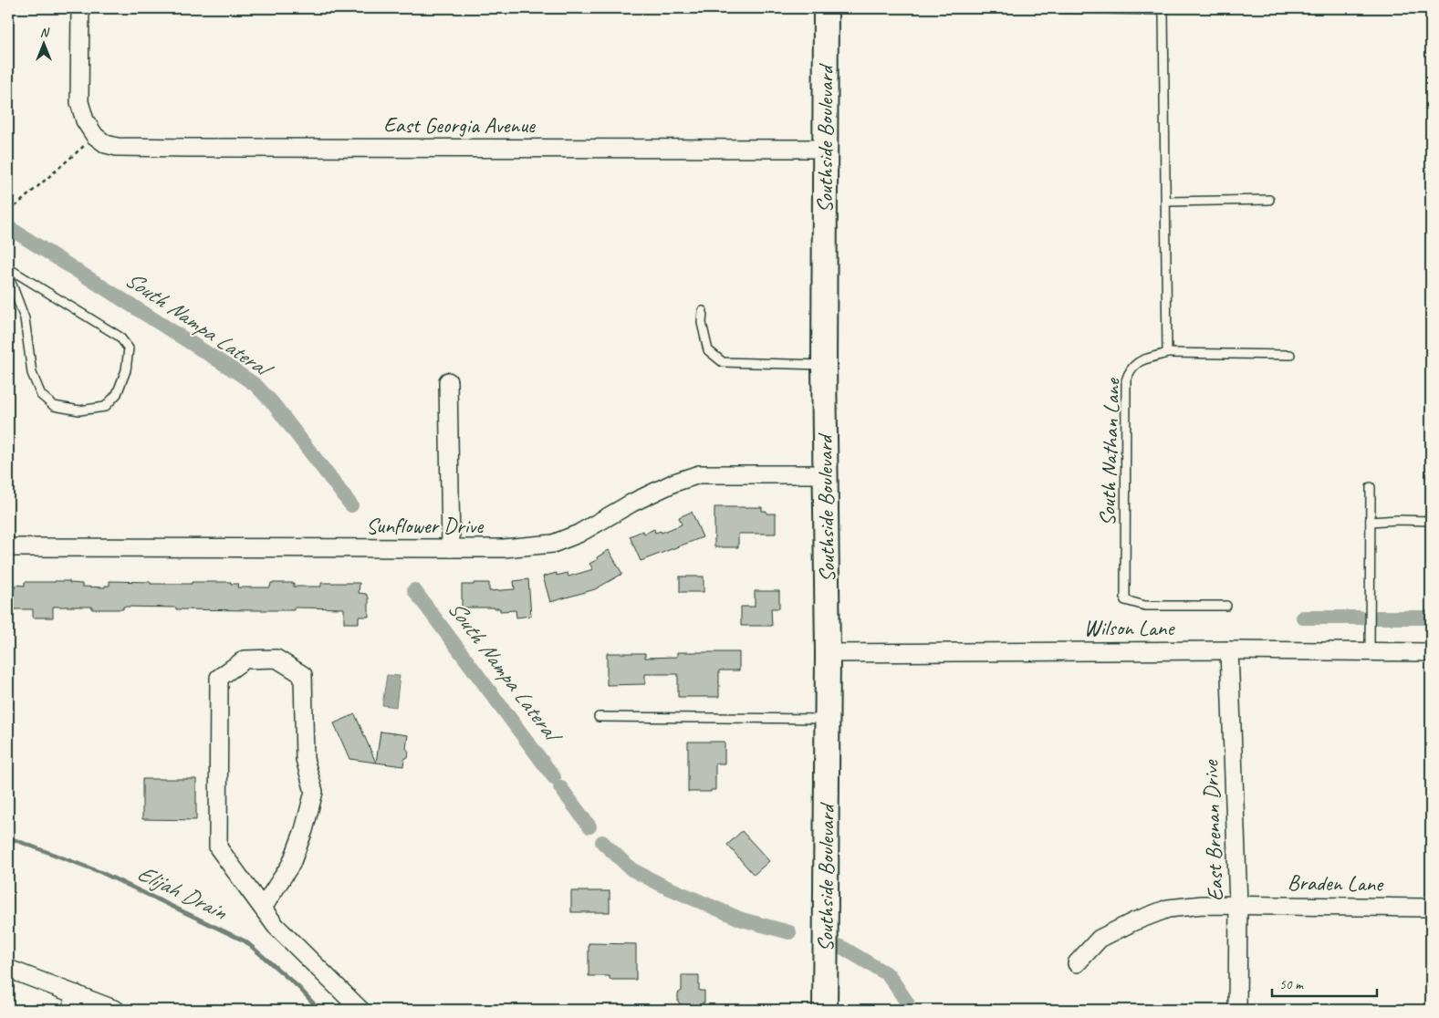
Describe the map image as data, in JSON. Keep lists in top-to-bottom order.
{
  "streets": {
    "main road": ["Southside Boulevard"],
    "street": [
      "East Georgia Avenue",
      "Sunflower Drive",
      "Wilson Lane",
      "East Brenan Drive",
      "Braden Lane"
    ],
    "lane": ["South Nathan Lane"]
  },
  "crossings": [
    ["East Georgia Avenue", "Southside Boulevard"],
    ["Southside Boulevard", "Sunflower Drive"],
    ["Southside Boulevard", "Wilson Lane"],
    ["Wilson Lane", "East Brenan Drive"],
    ["East Brenan Drive", "Braden Lane"]
  ],
  "water": ["South Nampa Lateral", "Elijah Drain"],
  "scale_bar": "50 m",
  "north": "top"
}
